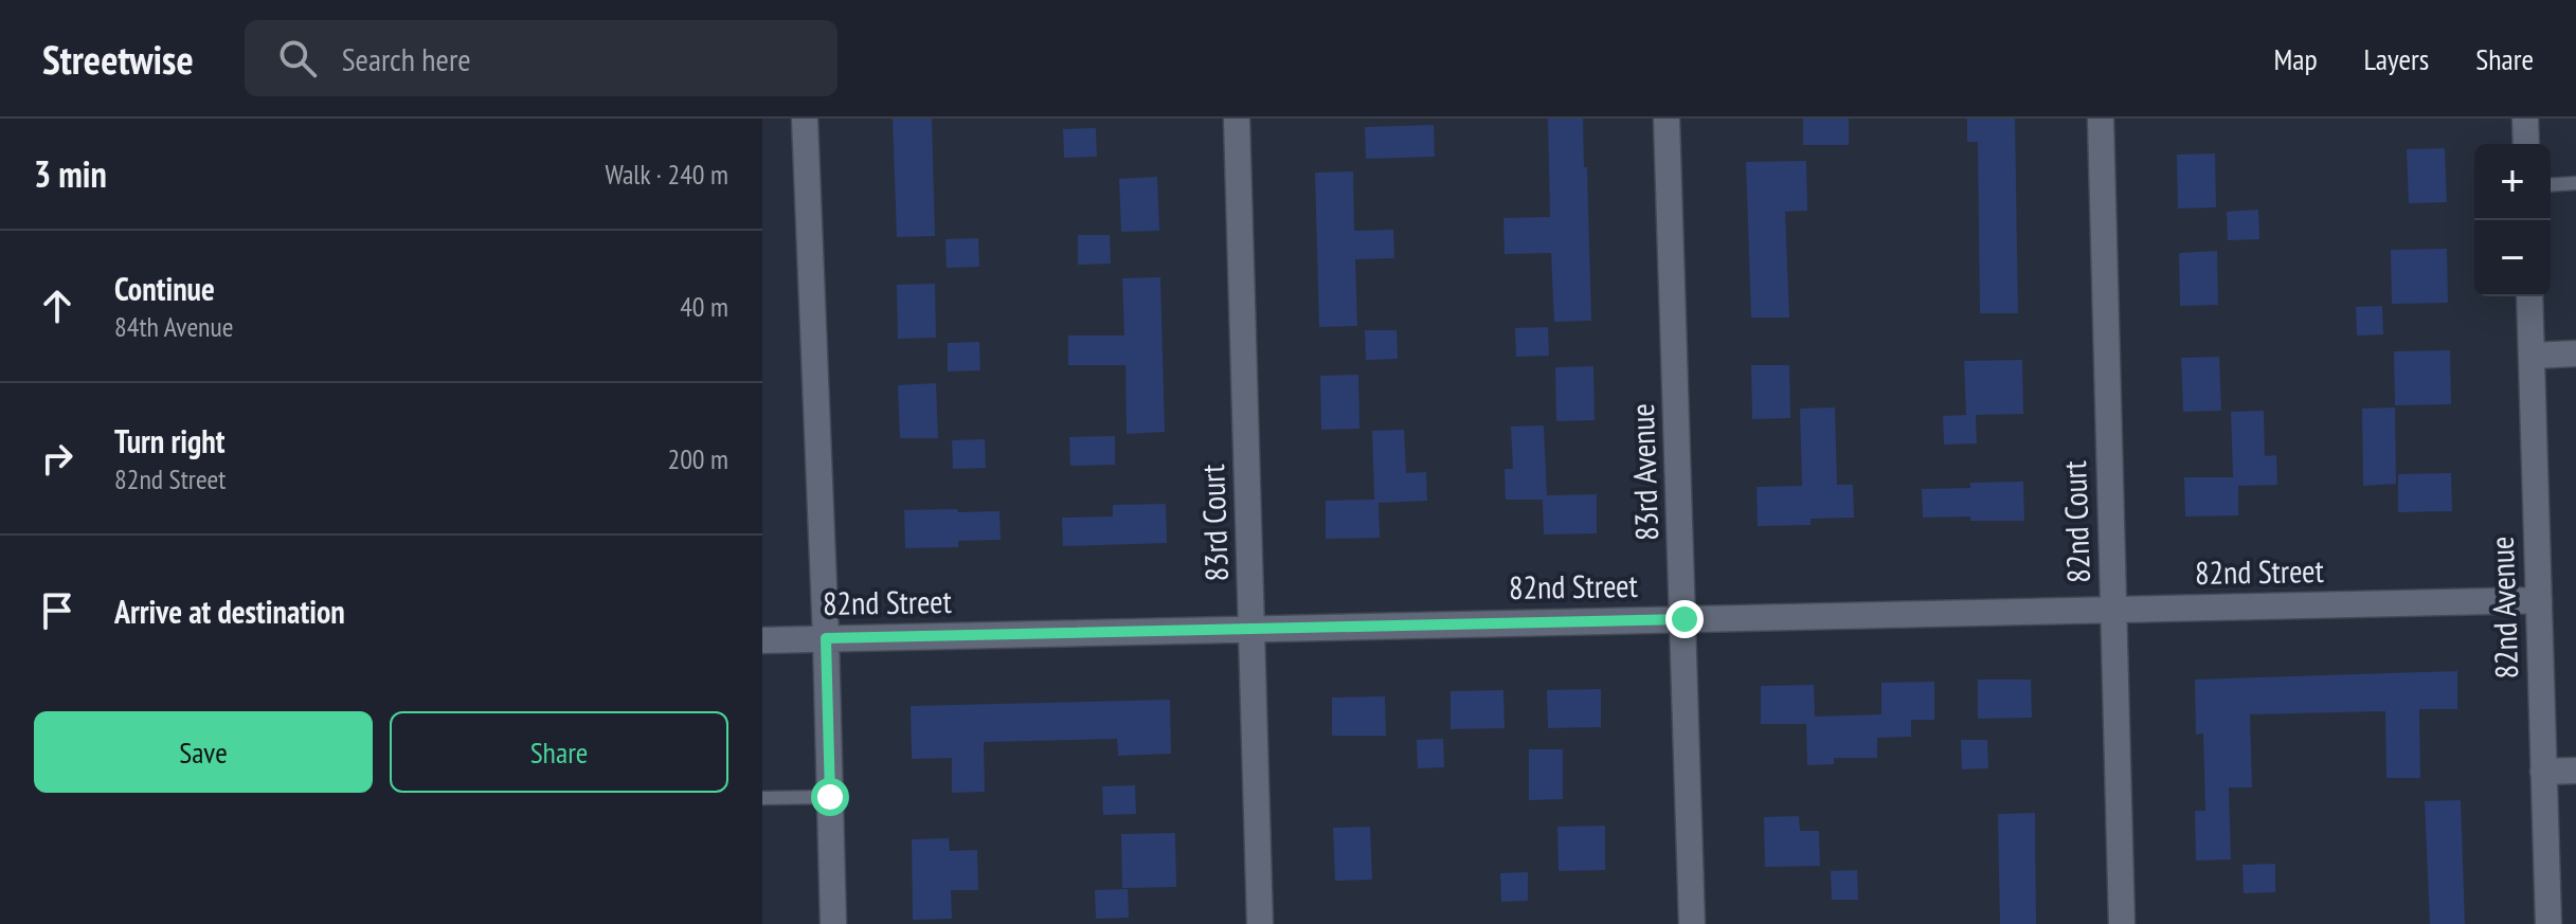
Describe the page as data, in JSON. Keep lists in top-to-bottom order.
{
  "streets": {
    "street": [
      "83rd Avenue",
      "82nd Court",
      "83rd Court",
      "82nd Street",
      "82nd Avenue"
    ]
  },
  "crossings": [
    ["83rd Avenue", "82nd Street"],
    ["82nd Court", "82nd Street"],
    ["83rd Court", "82nd Street"],
    ["82nd Street", "82nd Avenue"]
  ],
  "page": {
    "header": "Streetwise",
    "search": "Search here",
    "nav": ["Map", "Layers", "Share"],
    "heading": ["3 min", "Walk · 240 m"],
    "map_buttons": ["+", "−"],
    "list": [
      ["Continue", "84th Avenue", "40 m"],
      ["Turn right", "82nd Street", "200 m"],
      "Arrive at destination"
    ],
    "buttons": ["Save", "Share"]
  }
}
